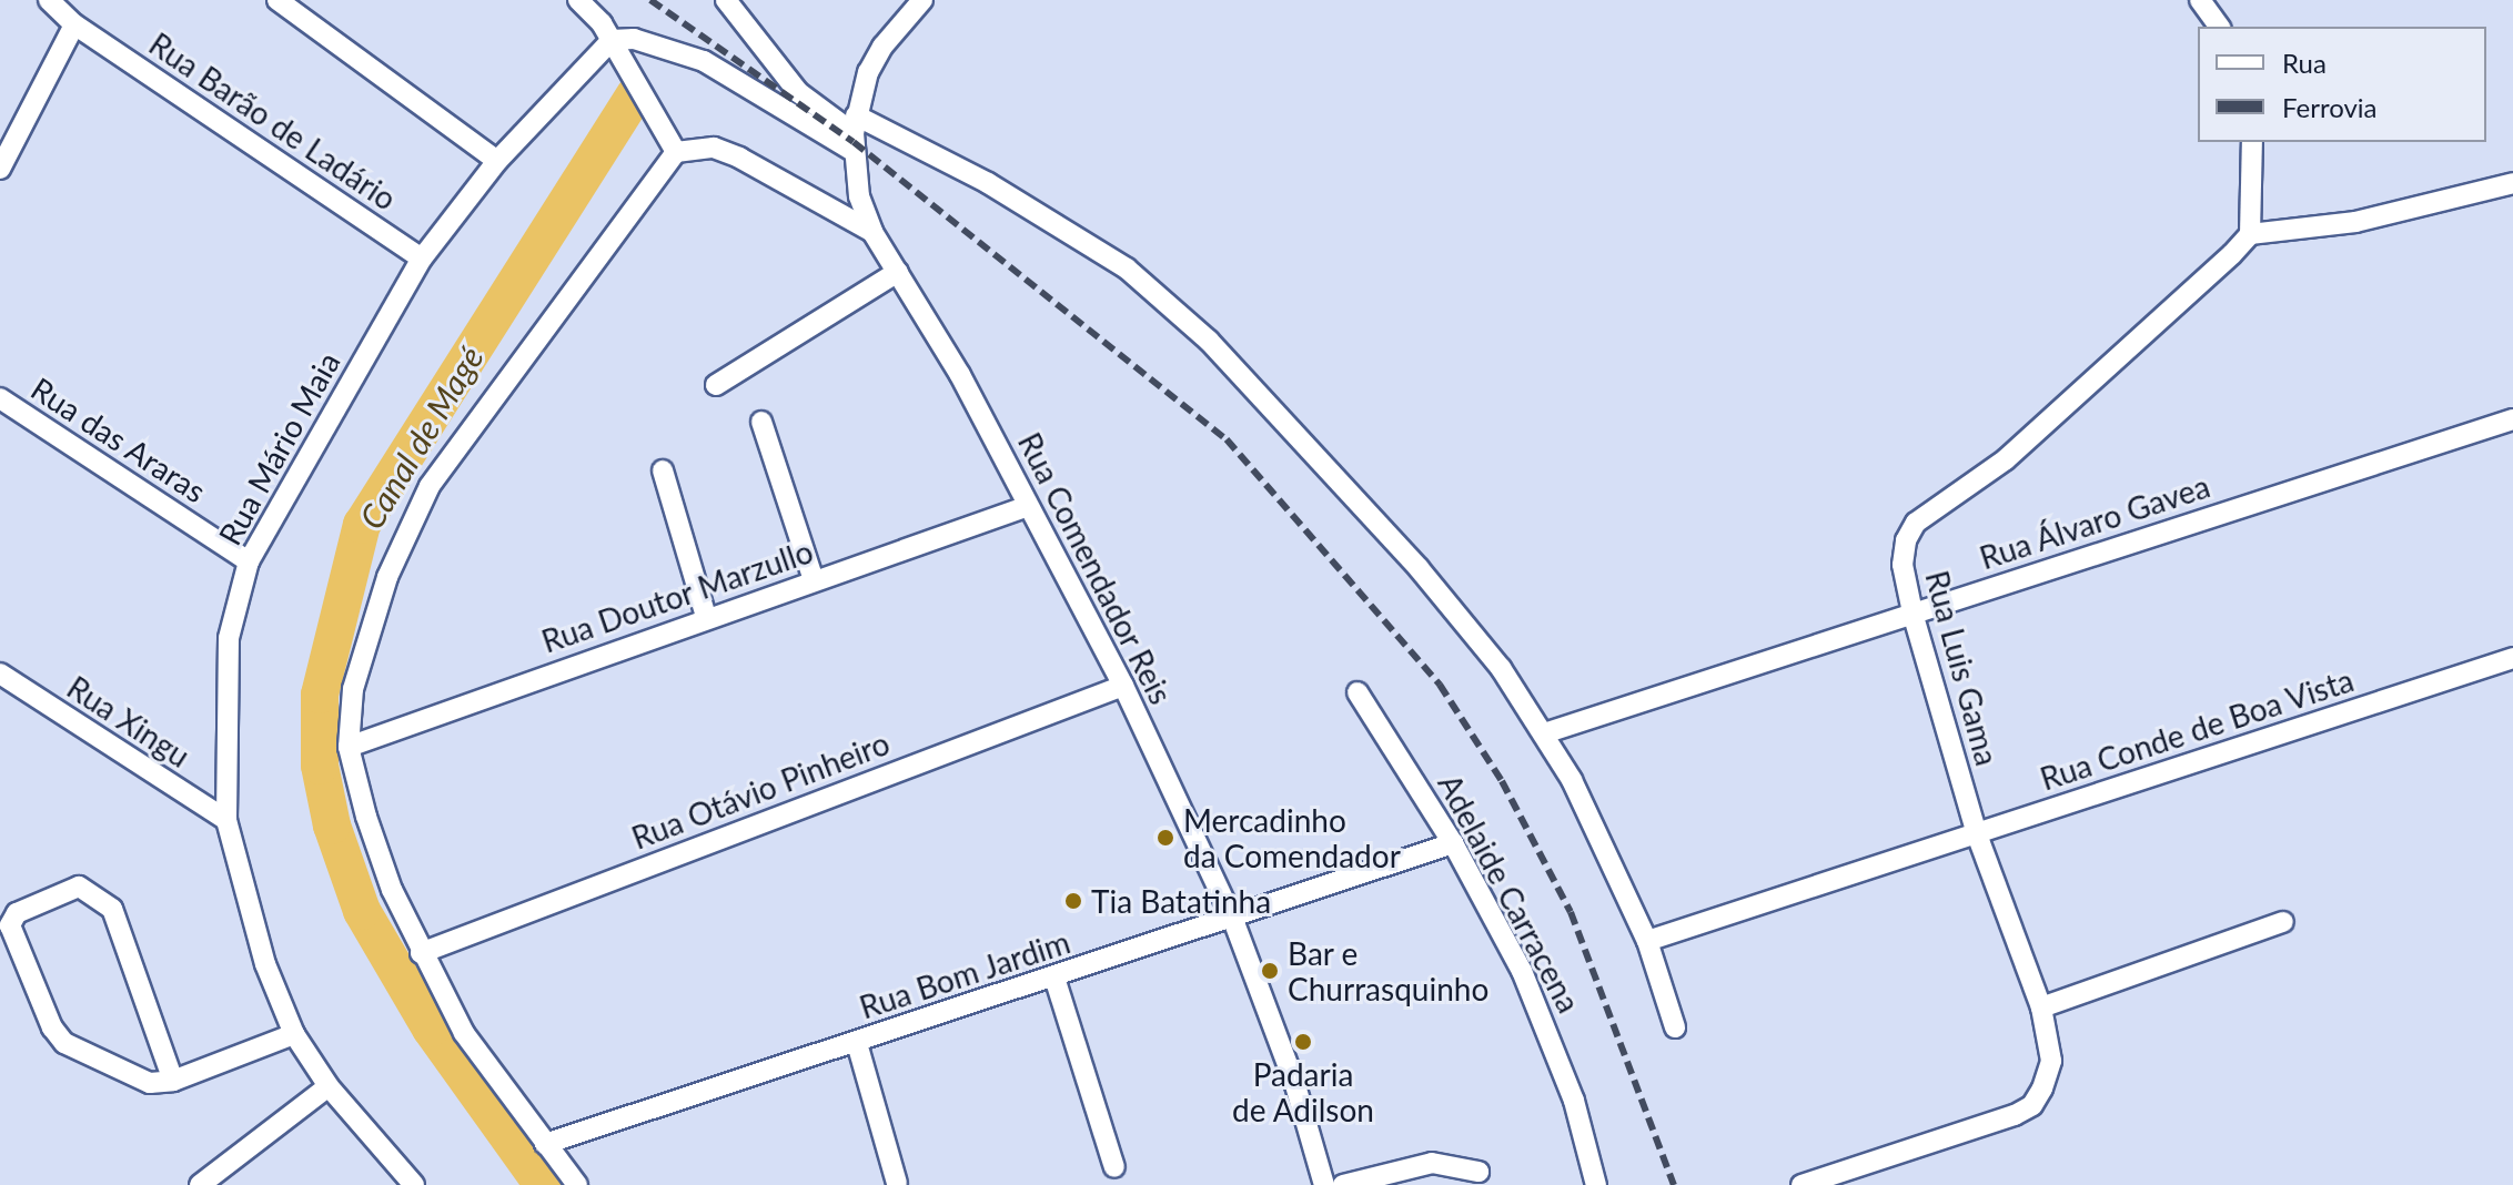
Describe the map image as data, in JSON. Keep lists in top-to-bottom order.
{
  "streets": {
    "street": [
      "Rua Barão de Ladário",
      "Rua das Araras",
      "Rua Mário Maia",
      "Rua Álvaro Gavea",
      "Rua Comendador Reis",
      "Rua Doutor Marzullo",
      "Rua Luis Gama",
      "Rua Xingu",
      "Rua Conde de Boa Vista",
      "Rua Otávio Pinheiro",
      "Adelaide Carracena",
      "Rua Bom Jardim"
    ]
  },
  "crossings": [
    ["Rua Barão de Ladário", "Rua Mário Maia"],
    ["Rua das Araras", "Rua Mário Maia"],
    ["Rua Mário Maia", "Rua Xingu"],
    ["Rua Álvaro Gavea", "Rua Luis Gama"],
    ["Rua Comendador Reis", "Rua Doutor Marzullo"],
    ["Rua Comendador Reis", "Rua Otávio Pinheiro"],
    ["Rua Comendador Reis", "Rua Bom Jardim"],
    ["Rua Luis Gama", "Rua Conde de Boa Vista"],
    ["Adelaide Carracena", "Rua Bom Jardim"]
  ],
  "water": ["Canal de Magé"],
  "places": [
    "Mercadinho da Comendador",
    "Tia Batatinha",
    "Bar e Churrasquinho",
    "Padaria de Adilson"
  ],
  "legend": ["Rua", "Ferrovia"]
}
